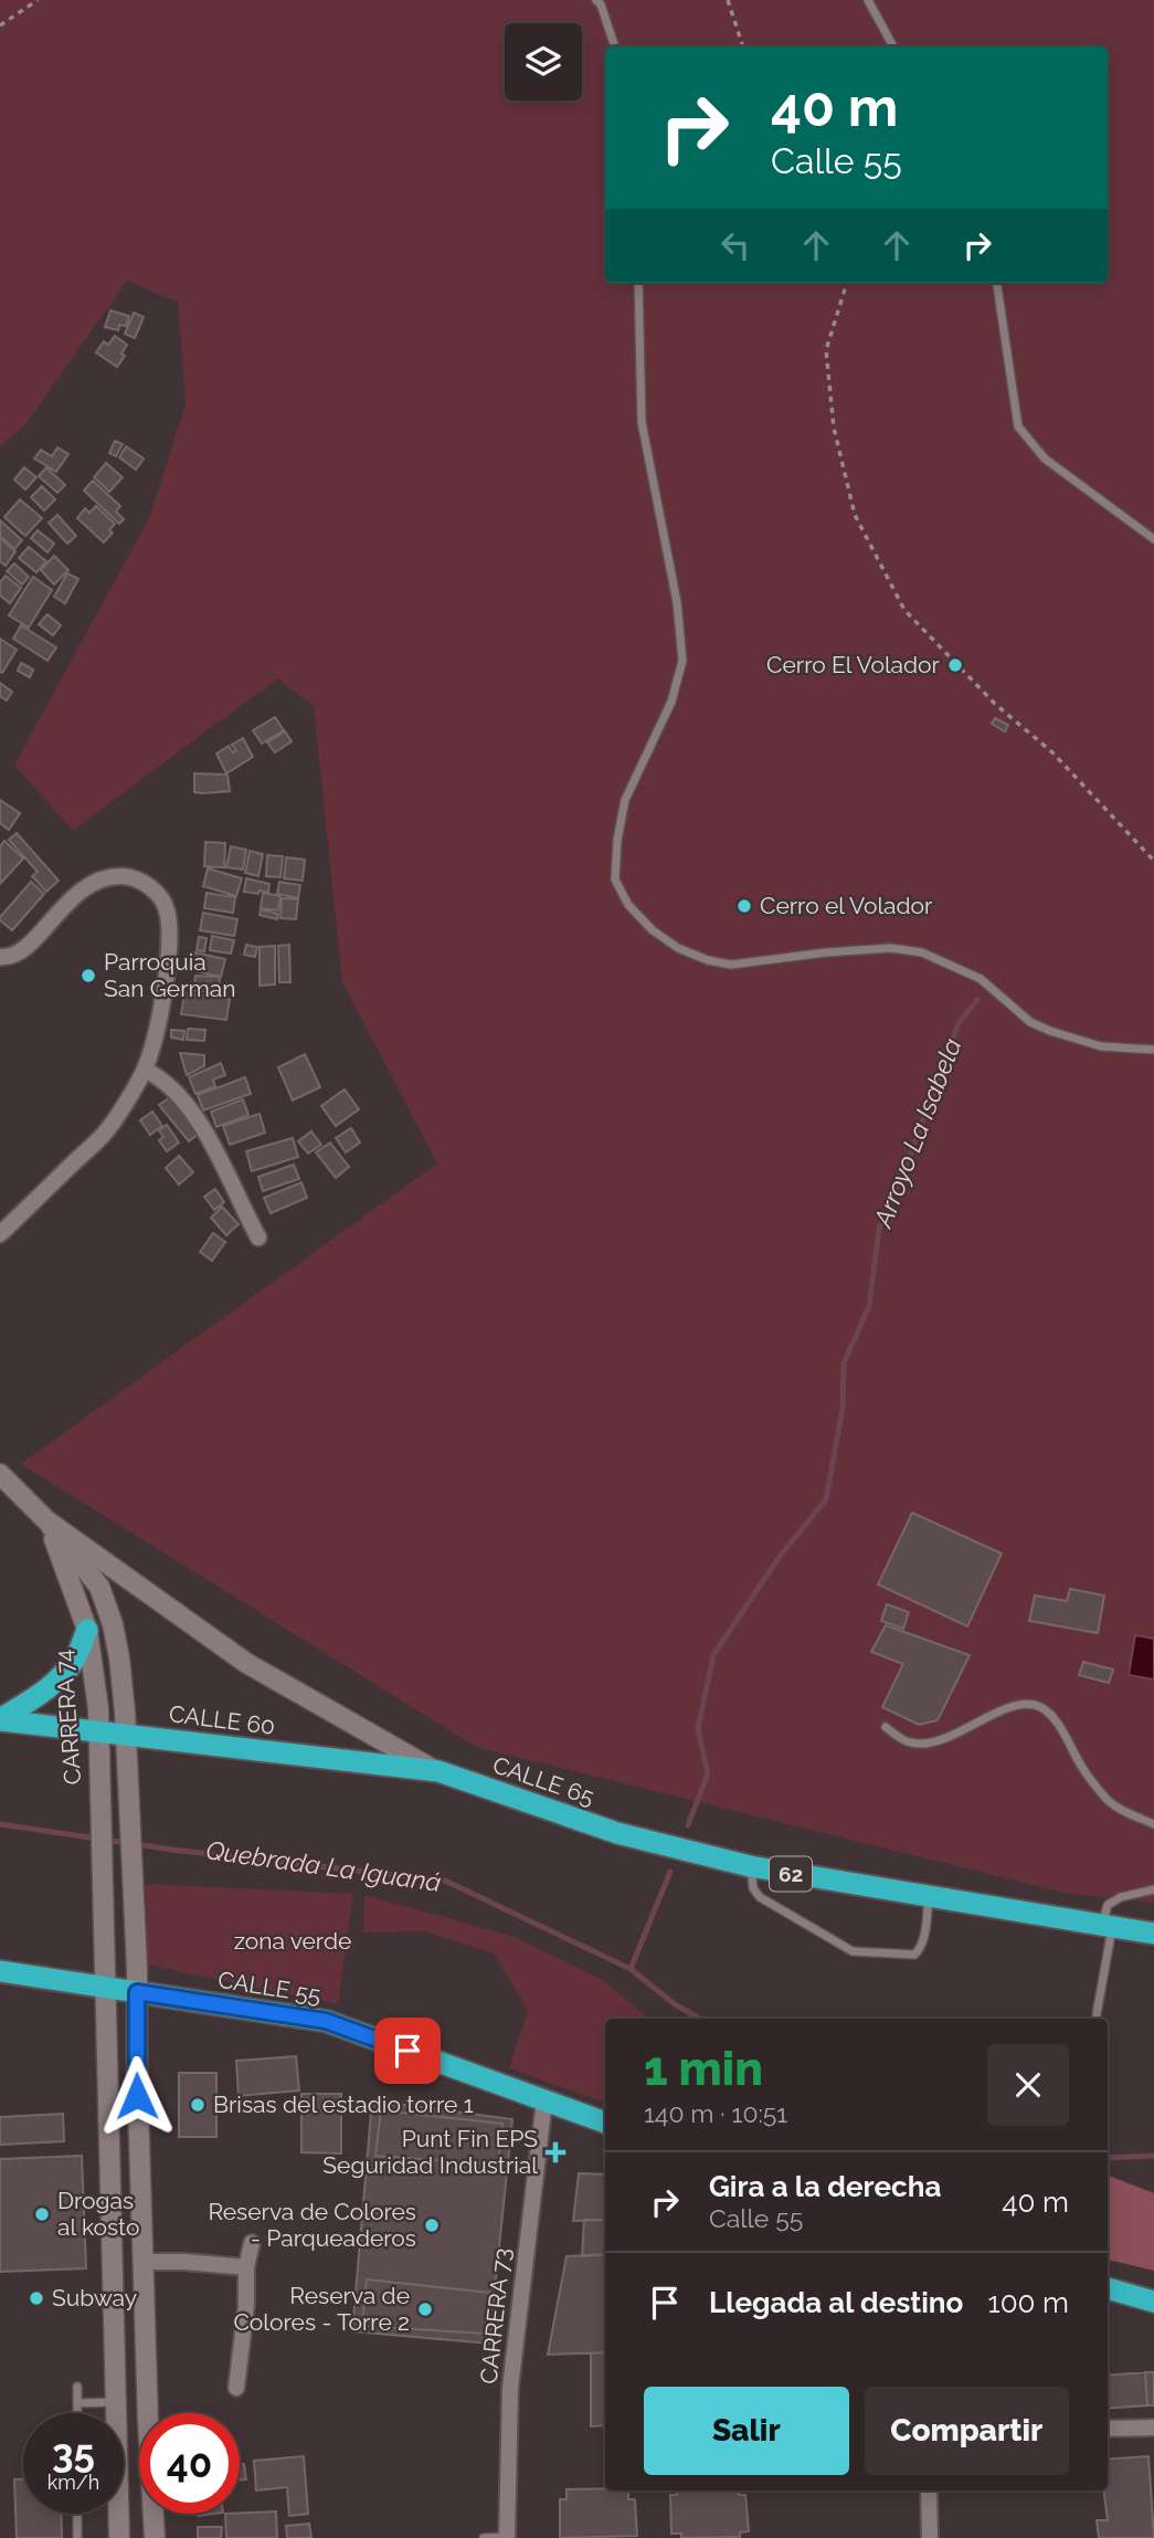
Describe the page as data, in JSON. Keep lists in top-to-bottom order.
{
  "streets": {
    "highway": [
      "CALLE 60",
      "CALLE 65",
      "62",
      "CALLE 55"
    ],
    "street": ["CARRERA 74", "CARRERA 73"]
  },
  "crossings": [
    ["CARRERA 74", "CALLE 60"],
    ["CARRERA 74", "CALLE 65"],
    ["CARRERA 74", "CALLE 55"],
    ["CALLE 60", "CALLE 65"],
    ["CALLE 55", "CARRERA 73"]
  ],
  "water": ["Arroyo La Isabela", "Quebrada La Iguaná"],
  "parks": ["zona verde"],
  "places": {
    "other": [
      "Cerro El Volador",
      "Cerro el Volador",
      "Parroquia San German",
      "Brisas del estadio torre 1",
      "Drogas al kosto",
      "Reserva de Colores - Parqueaderos",
      "Subway",
      "Reserva de Colores - Torre 2"
    ],
    "health": ["Punt Fin EPS Seguridad Industrial"]
  },
  "page": {
    "turn": ["40 m", "Calle 55"],
    "heading": ["1 min", "140 m · 10:51"],
    "list": [
      {
        "name": "Gira a la derecha",
        "note": "Calle 55",
        "value": "40 m"
      },
      {
        "name": "Llegada al destino",
        "value": "100 m"
      }
    ],
    "buttons": ["Salir", "Compartir"],
    "speed": "35 km/h",
    "limit": "40"
  }
}
